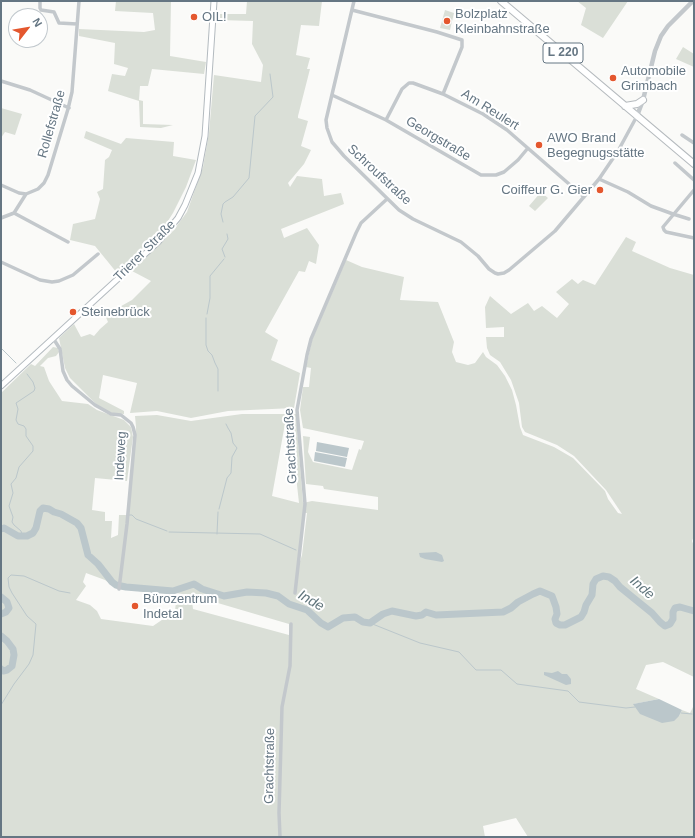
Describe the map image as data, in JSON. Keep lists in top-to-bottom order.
{
  "streets": {
    "main road": ["L 220", "Trierer Straße"],
    "street": [
      "Am Reulert",
      "Rollefstraße",
      "Georgstraße",
      "Schroufstraße",
      "Grachtstraße",
      "Indeweg"
    ]
  },
  "crossings": [
    ["L 220", "Schroufstraße"],
    ["Am Reulert", "Georgstraße"],
    ["Am Reulert", "Schroufstraße"],
    ["Georgstraße", "Schroufstraße"],
    ["Schroufstraße", "Grachtstraße"],
    ["Trierer Straße", "Indeweg"]
  ],
  "water": ["Inde"],
  "places": [
    "OIL!",
    "Bolzplatz Kleinbahnstraße",
    "Automobile Grimbach",
    "AWO Brand Begegnugsstätte",
    "Coiffeur G. Gier",
    "Steinebrück",
    "Bürozentrum Indetal"
  ],
  "north": "top right"
}
